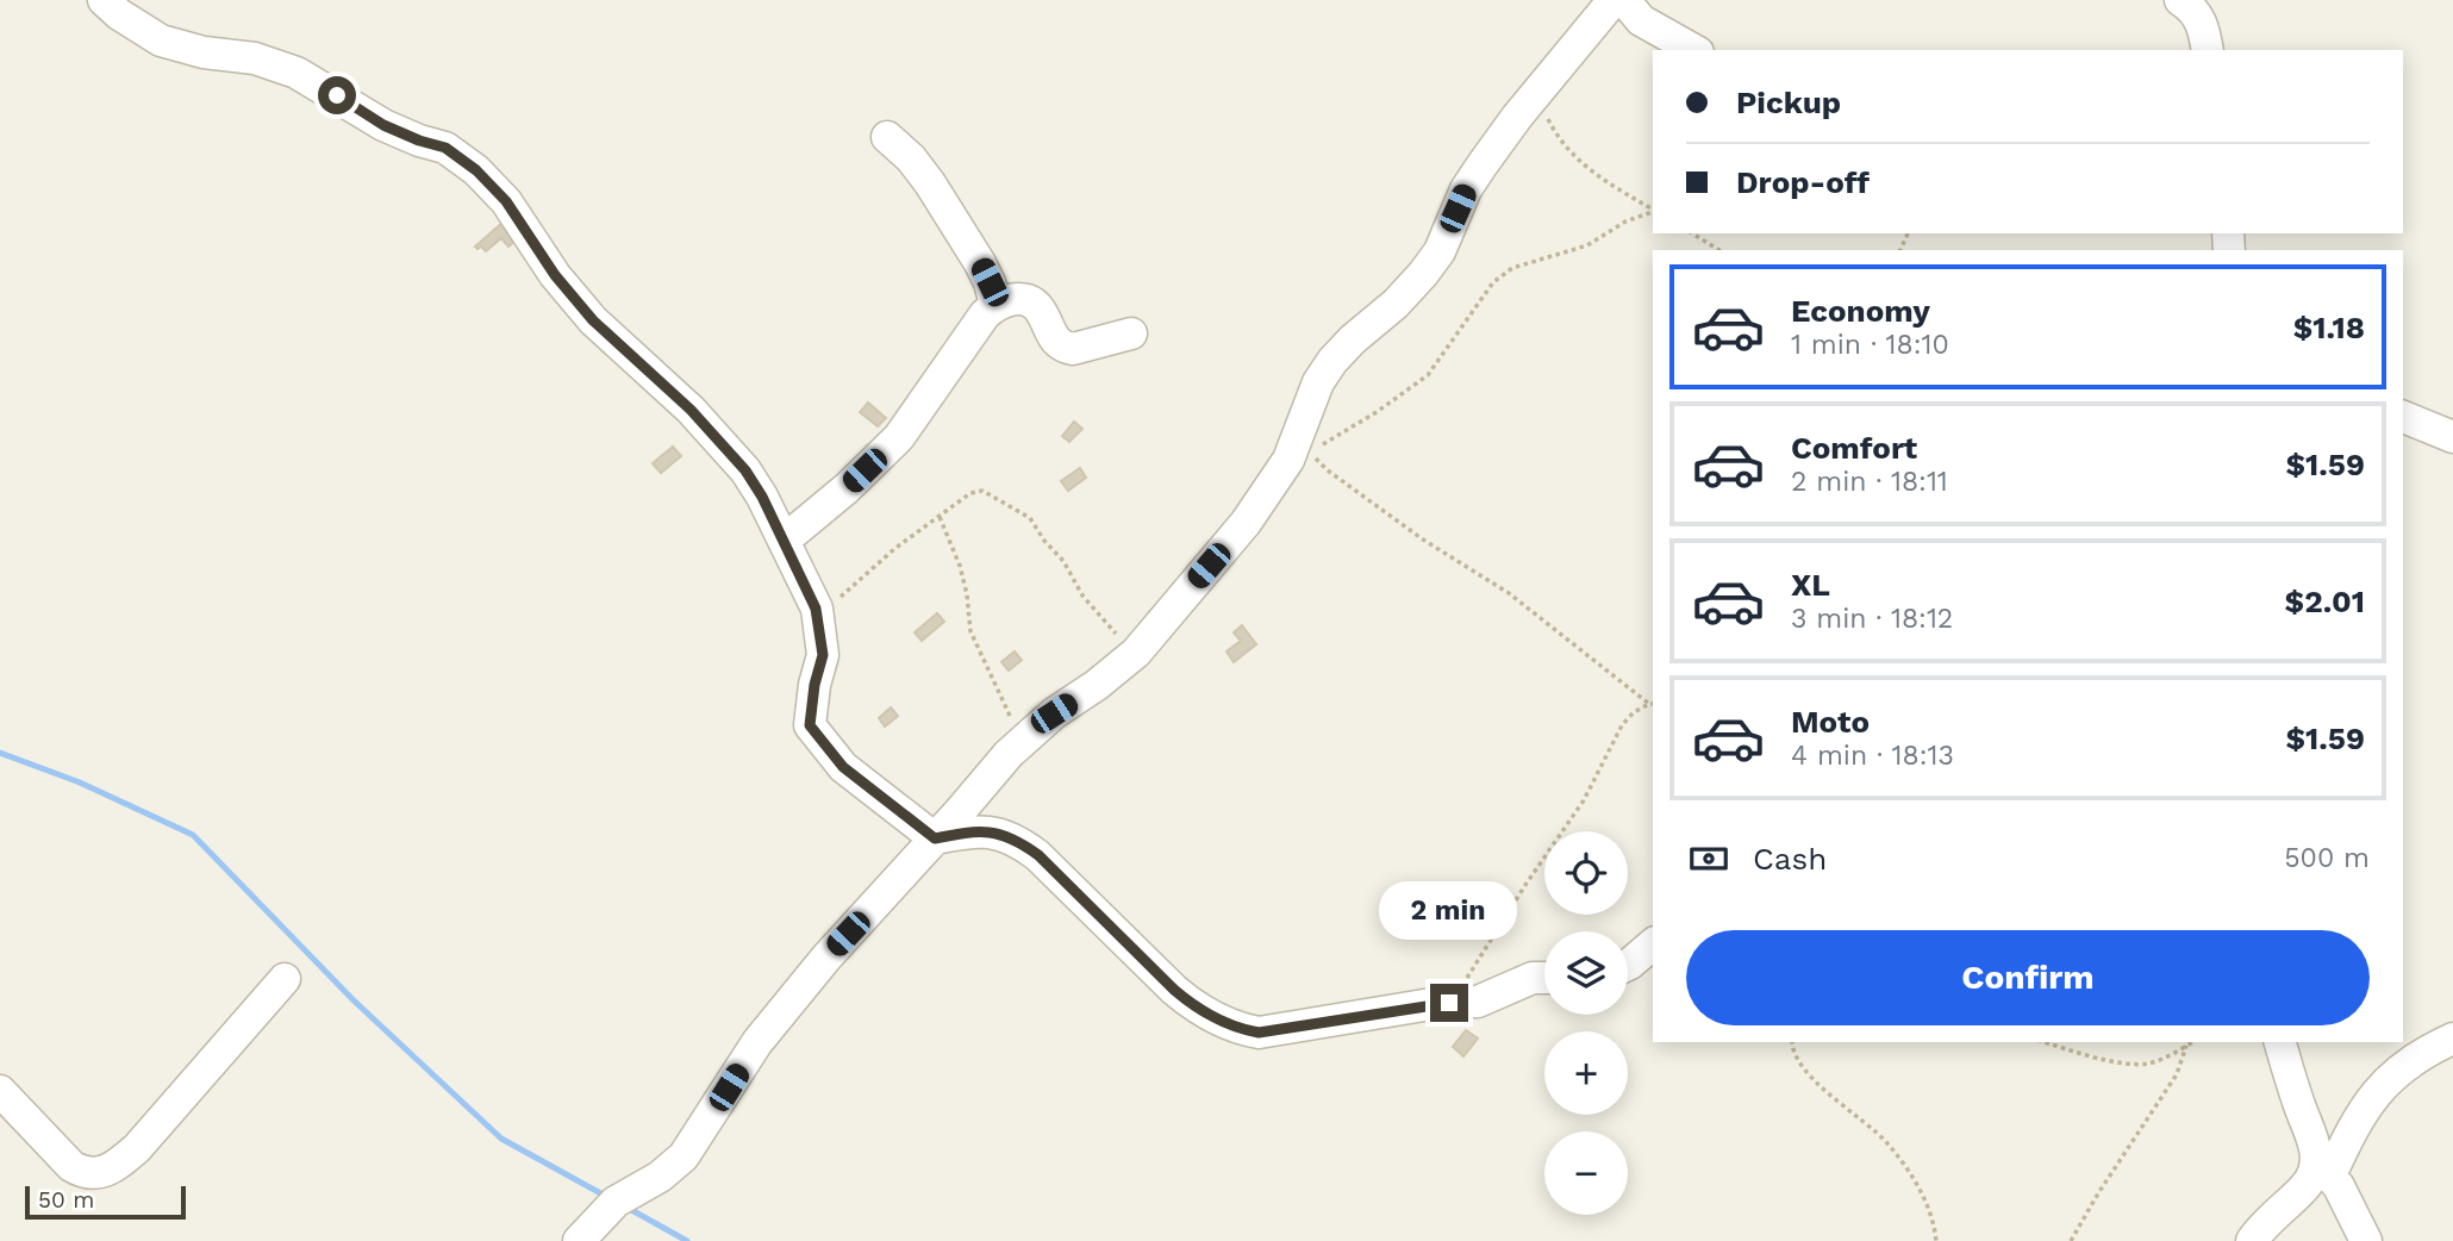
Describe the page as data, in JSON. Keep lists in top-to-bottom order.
{
  "scale_bar": "50 m",
  "page": {
    "banner": ["Pickup", "Drop-off"],
    "list": [
      {
        "name": "Economy",
        "note": "1 min · 18:10",
        "value": "$1.18"
      },
      {
        "name": "Comfort",
        "note": "2 min · 18:11",
        "value": "$1.59"
      },
      {
        "name": "XL",
        "note": "3 min · 18:12",
        "value": "$2.01"
      },
      {
        "name": "Moto",
        "note": "4 min · 18:13",
        "value": "$1.59"
      }
    ],
    "pay": ["Cash", "500 m"],
    "map_buttons": ["+", "−"],
    "bubble": "2 min",
    "buttons": "Confirm",
    "scale": "50 m"
  }
}
